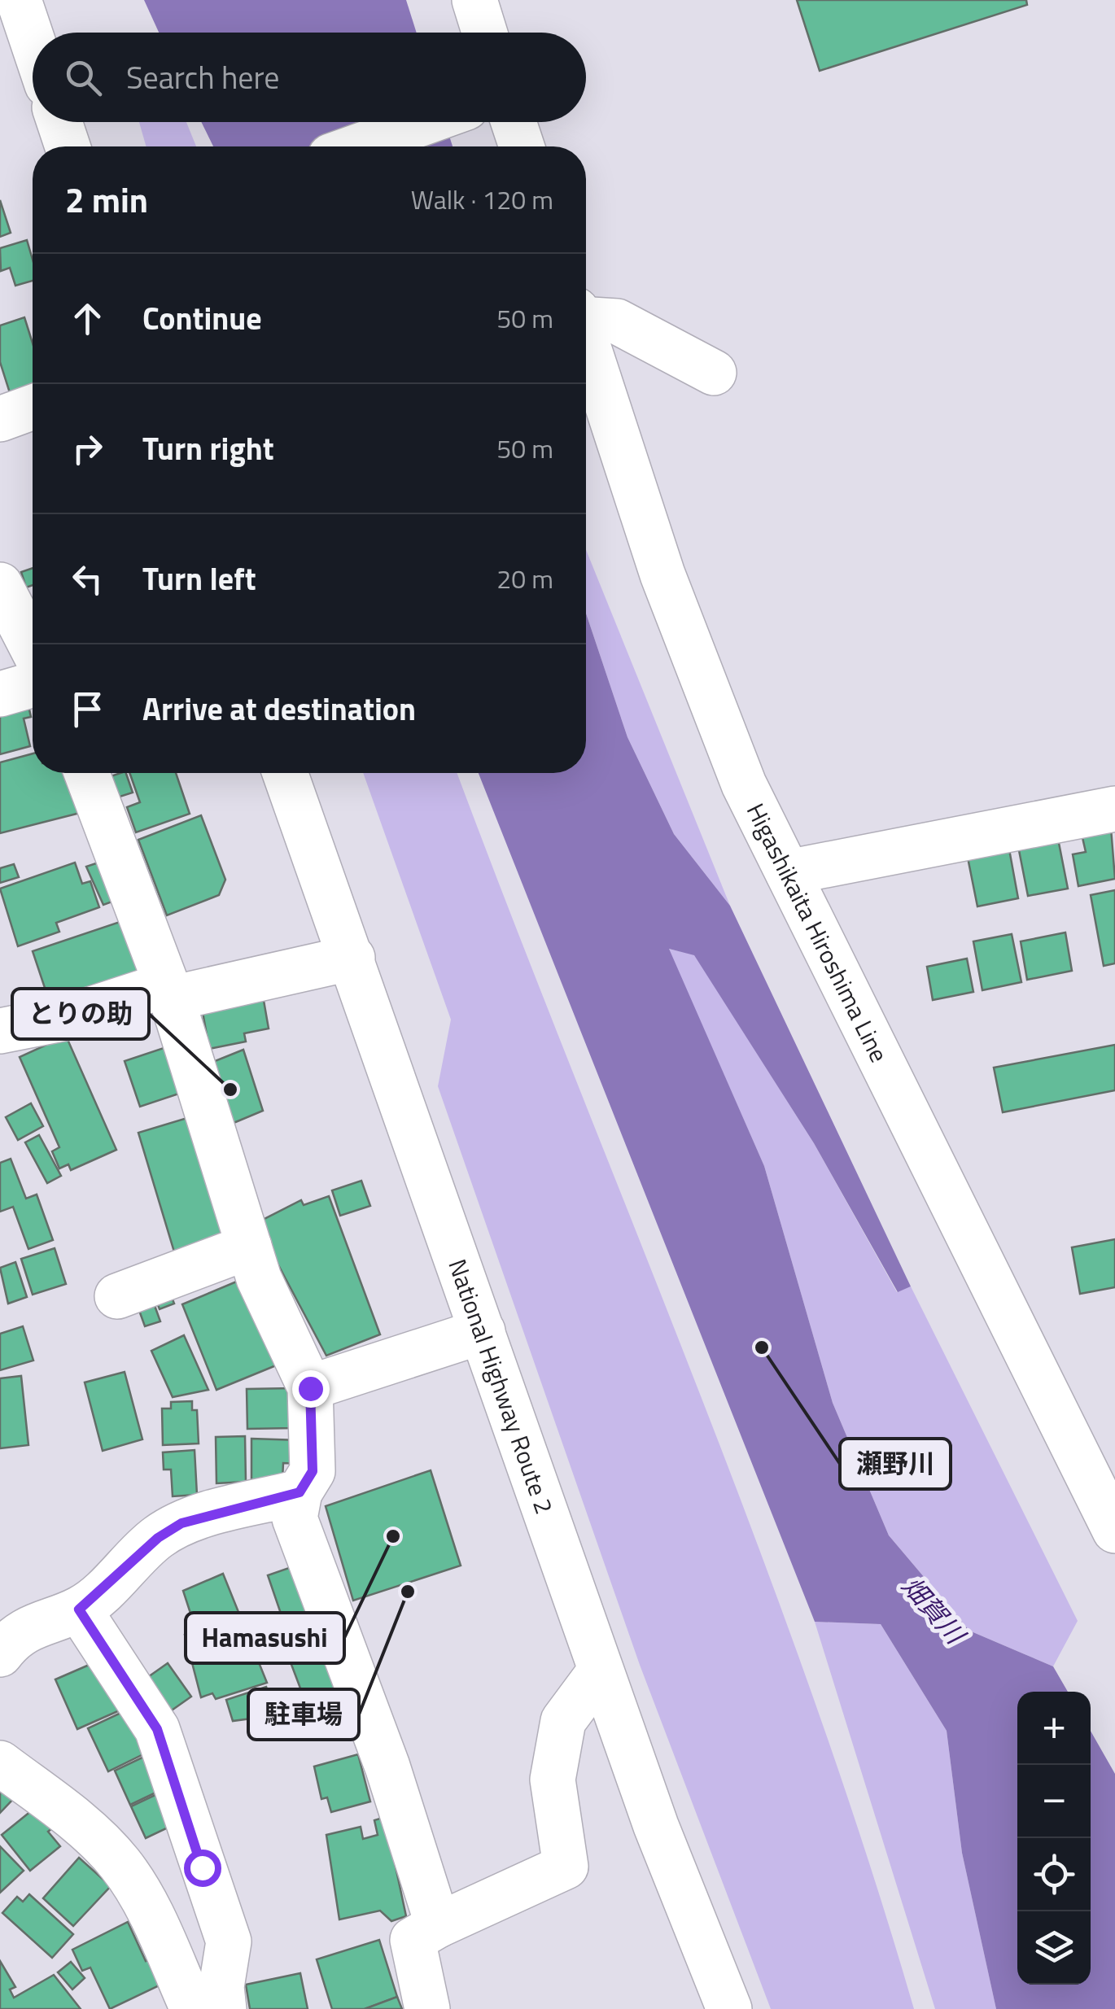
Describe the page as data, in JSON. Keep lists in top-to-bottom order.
{
  "streets": {
    "main road": ["Higashikaita Hiroshima Line", "National Highway Route 2"]
  },
  "water": ["畑賀川"],
  "places": [
    "とりの助",
    "瀬野川",
    "Hamasushi",
    "駐車場"
  ],
  "page": {
    "search": "Search here",
    "heading": ["2 min", "Walk · 120 m"],
    "list": [
      ["Continue", "50 m"],
      ["Turn right", "50 m"],
      ["Turn left", "20 m"],
      "Arrive at destination"
    ],
    "map_buttons": ["+", "−"]
  }
}
